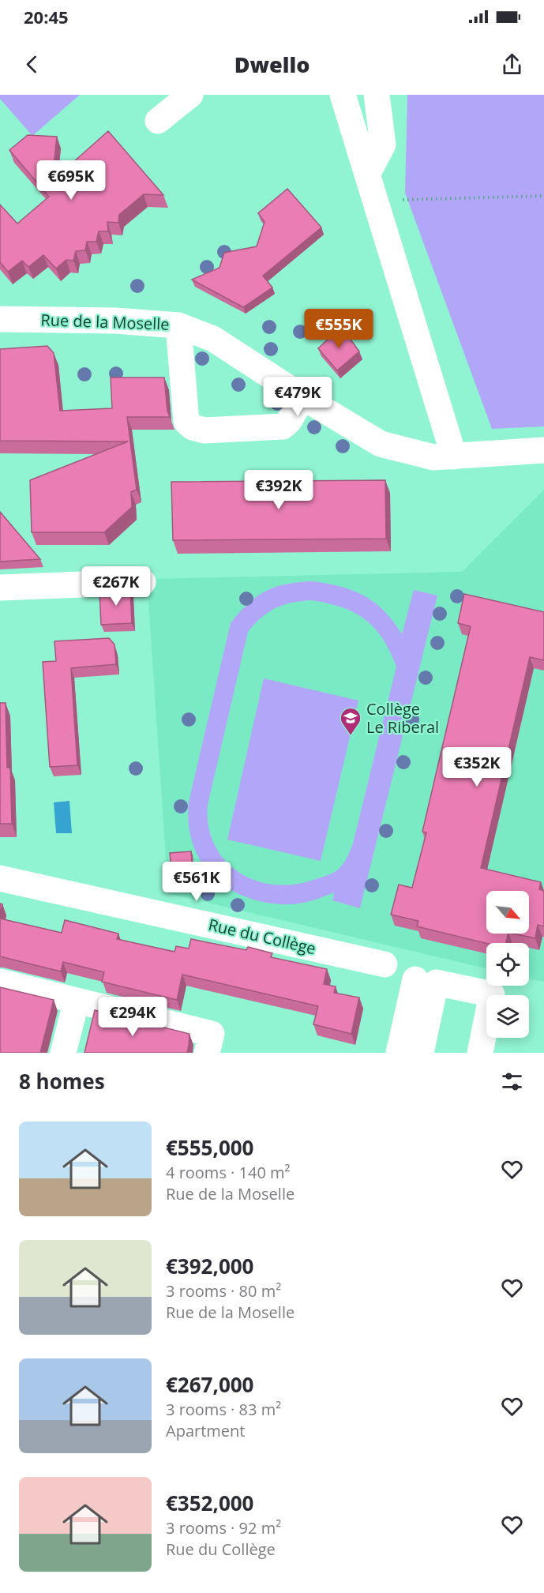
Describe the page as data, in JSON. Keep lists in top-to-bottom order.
{
  "streets": {
    "street": ["Rue de la Moselle", "Rue du Collège"]
  },
  "places": {
    "school or university": ["Collège Le Riberal"]
  },
  "north": "bottom right",
  "page": {
    "status": "20:45",
    "header": "Dwello",
    "price": [
      "€695K",
      "€555K",
      "€479K",
      "€392K",
      "€267K",
      "€352K",
      "€561K",
      "€294K"
    ],
    "heading": "8 homes",
    "list": [
      {
        "name": "€555,000",
        "note": "4 rooms · 140 m² · Rue de la Moselle"
      },
      {
        "name": "€392,000",
        "note": "3 rooms · 80 m² · Rue de la Moselle"
      },
      {
        "name": "€267,000",
        "note": "3 rooms · 83 m² · Apartment"
      },
      {
        "name": "€352,000",
        "note": "3 rooms · 92 m² · Rue du Collège"
      }
    ]
  }
}
